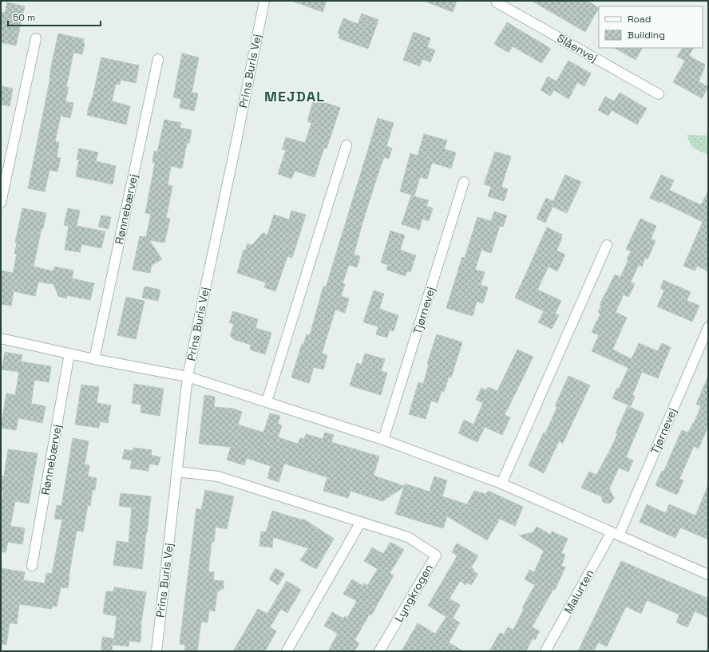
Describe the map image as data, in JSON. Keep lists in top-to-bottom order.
{
  "streets": {
    "street": [
      "Slåenvej",
      "Prins Buris Vej",
      "Rønnebærvej",
      "Tjørnevej",
      "Malurten",
      "Lyngkrogen"
    ]
  },
  "crossings": [
    ["Prins Buris Vej", "Lyngkrogen"],
    ["Tjørnevej", "Malurten"]
  ],
  "districts": ["MEJDAL"],
  "legend": ["Road", "Building"],
  "scale_bar": "50 m"
}
